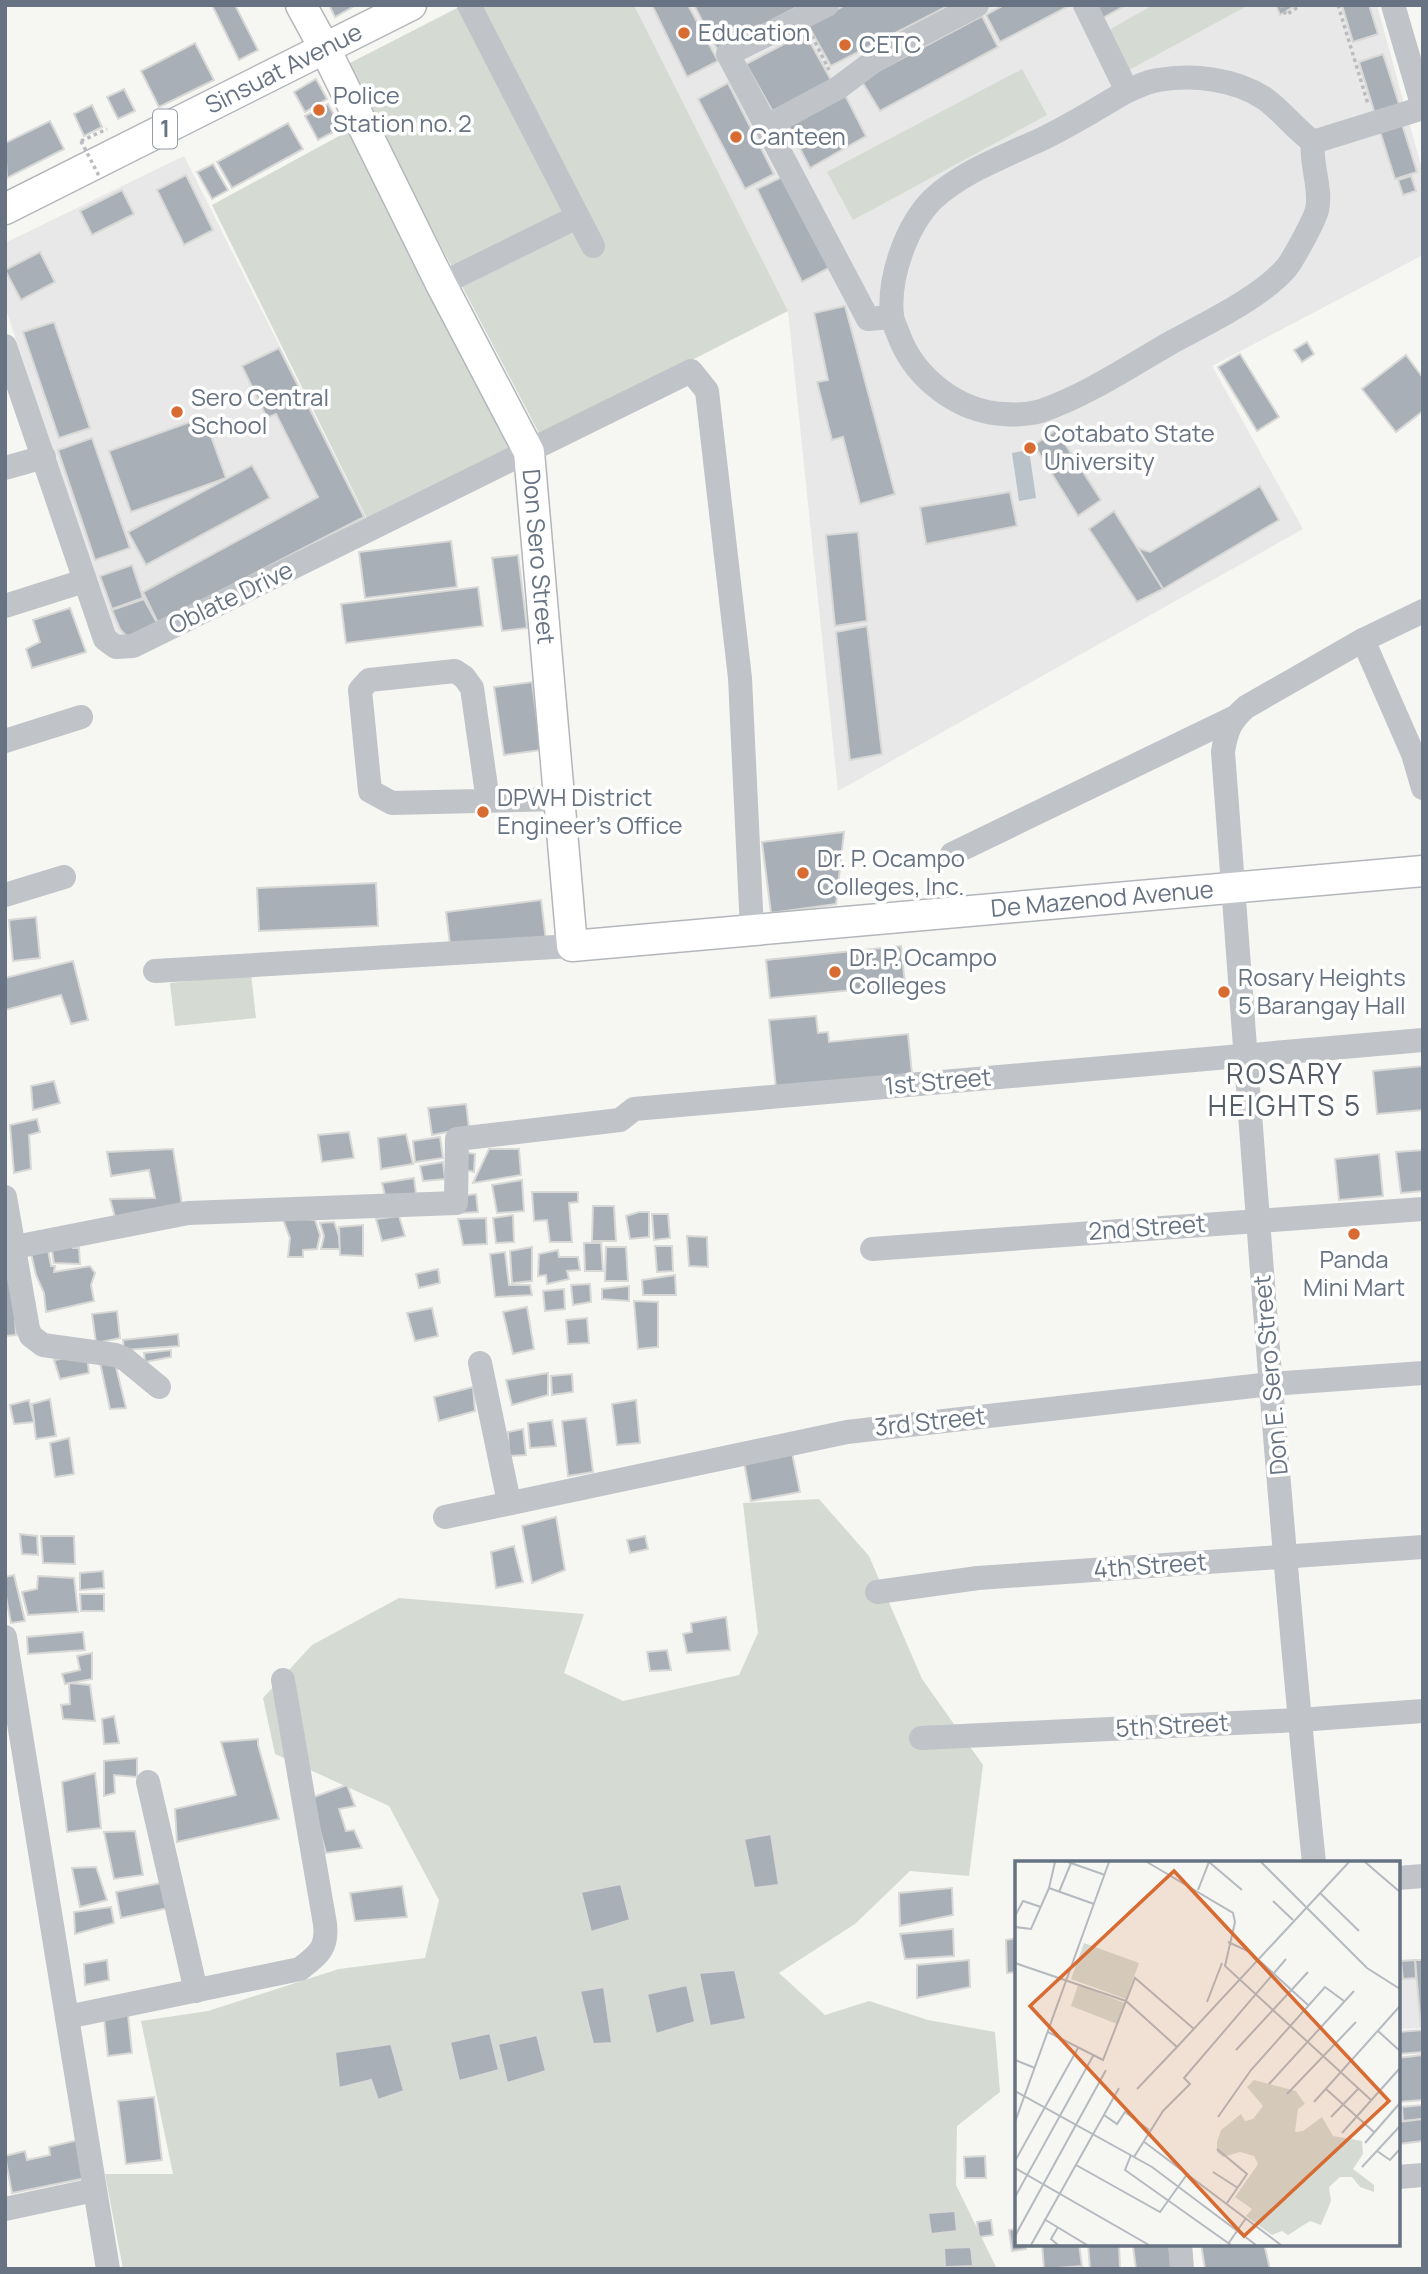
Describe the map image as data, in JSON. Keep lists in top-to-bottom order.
{
  "streets": {
    "main road": [
      "Sinsuat Avenue",
      "1",
      "Don Sero Street",
      "De Mazenod Avenue"
    ],
    "street": [
      "Oblate Drive",
      "1st Street",
      "2nd Street",
      "Don E. Sero Street",
      "3rd Street",
      "4th Street",
      "5th Street"
    ]
  },
  "crossings": [
    ["Sinsuat Avenue", "Don Sero Street"],
    ["Don Sero Street", "Oblate Drive"],
    ["Don Sero Street", "De Mazenod Avenue"],
    ["De Mazenod Avenue", "Don E. Sero Street"],
    ["1st Street", "Don E. Sero Street"],
    ["2nd Street", "Don E. Sero Street"],
    ["Don E. Sero Street", "3rd Street"],
    ["Don E. Sero Street", "4th Street"],
    ["Don E. Sero Street", "5th Street"]
  ],
  "districts": ["ROSARY HEIGHTS 5"],
  "places": [
    "Education",
    "CETC",
    "Police Station no. 2",
    "Canteen",
    "Sero Central School",
    "Cotabato State University",
    "DPWH District Engineer's Office",
    "Dr. P. Ocampo Colleges, Inc.",
    "Dr. P. Ocampo Colleges",
    "Rosary Heights 5 Barangay Hall",
    "Panda Mini Mart"
  ]
}
